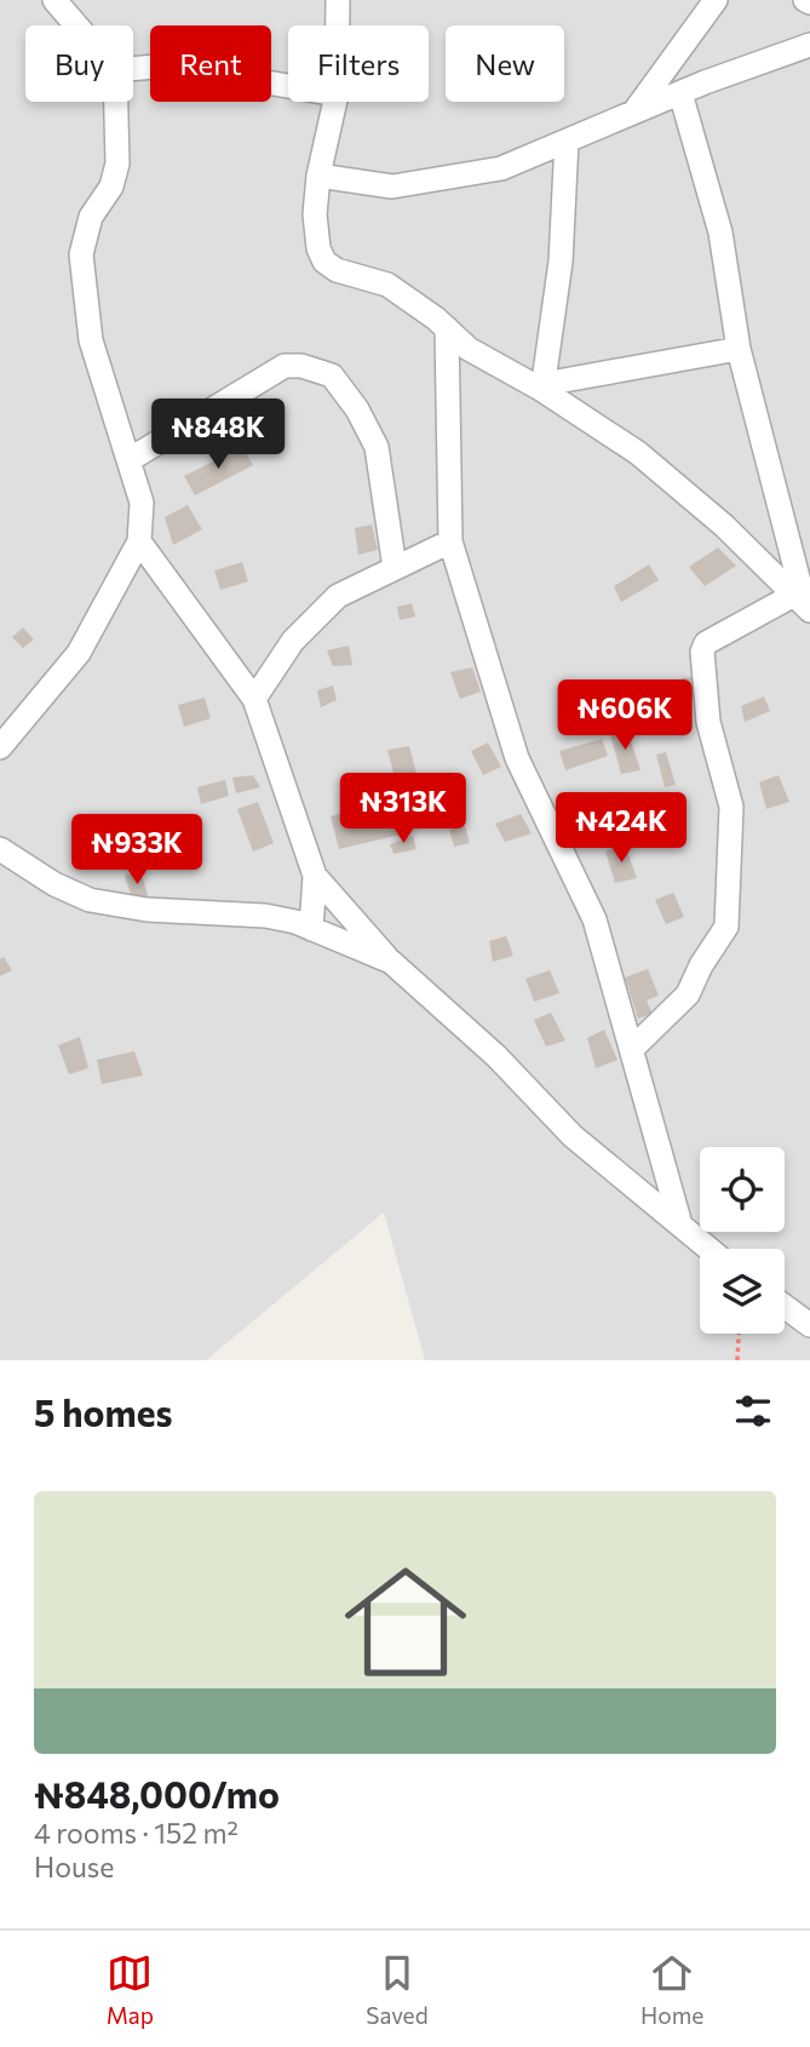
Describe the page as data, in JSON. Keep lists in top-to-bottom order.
{
  "page": {
    "chip": [
      "Buy",
      "Rent",
      "Filters",
      "New"
    ],
    "price": [
      "₦848K",
      "₦606K",
      "₦313K",
      "₦424K",
      "₦933K"
    ],
    "heading": "5 homes",
    "list": [
      {
        "name": "₦848,000/mo",
        "note": "4 rooms · 152 m² · House"
      }
    ],
    "tabs": ["Map", "Saved", "Home"]
  }
}
